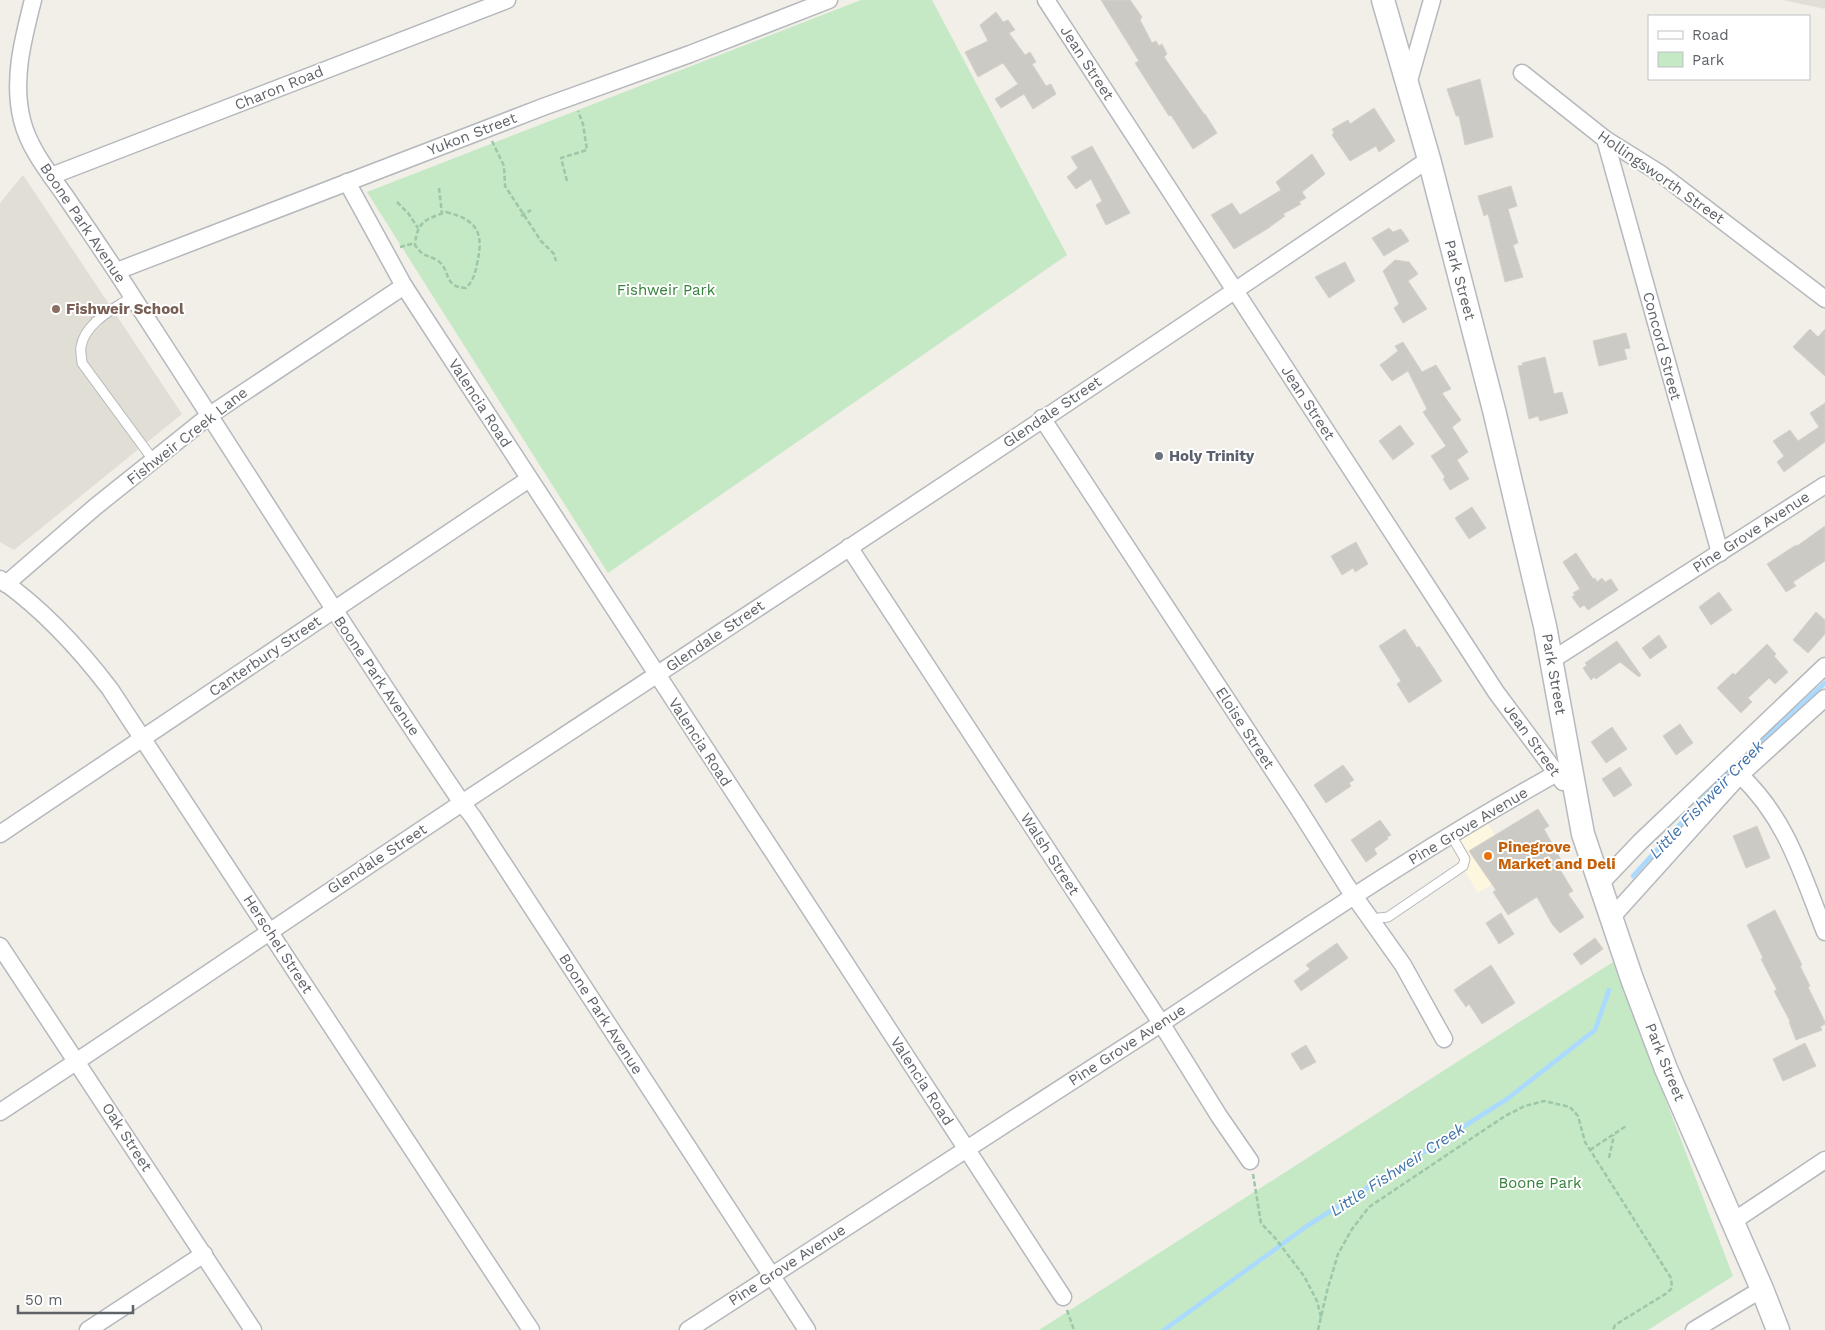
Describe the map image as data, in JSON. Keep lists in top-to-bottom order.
{
  "streets": {
    "street": [
      "Jean Street",
      "Charon Road",
      "Yukon Street",
      "Hollingsworth Street",
      "Boone Park Avenue",
      "Park Street",
      "Concord Street",
      "Valencia Road",
      "Glendale Street",
      "Fishweir Creek Lane",
      "Pine Grove Avenue",
      "Canterbury Street",
      "Eloise Street",
      "Walsh Street",
      "Herschel Street",
      "Oak Street"
    ]
  },
  "crossings": [
    ["Jean Street", "Park Street"],
    ["Jean Street", "Glendale Street"],
    ["Jean Street", "Pine Grove Avenue"],
    ["Charon Road", "Boone Park Avenue"],
    ["Yukon Street", "Boone Park Avenue"],
    ["Yukon Street", "Valencia Road"],
    ["Hollingsworth Street", "Concord Street"],
    ["Boone Park Avenue", "Glendale Street"],
    ["Boone Park Avenue", "Fishweir Creek Lane"],
    ["Boone Park Avenue", "Pine Grove Avenue"],
    ["Boone Park Avenue", "Canterbury Street"],
    ["Park Street", "Glendale Street"],
    ["Park Street", "Pine Grove Avenue"],
    ["Concord Street", "Pine Grove Avenue"],
    ["Valencia Road", "Glendale Street"],
    ["Valencia Road", "Fishweir Creek Lane"],
    ["Valencia Road", "Pine Grove Avenue"],
    ["Valencia Road", "Canterbury Street"],
    ["Glendale Street", "Eloise Street"],
    ["Glendale Street", "Walsh Street"],
    ["Glendale Street", "Herschel Street"],
    ["Glendale Street", "Oak Street"],
    ["Fishweir Creek Lane", "Herschel Street"],
    ["Pine Grove Avenue", "Eloise Street"],
    ["Pine Grove Avenue", "Walsh Street"],
    ["Canterbury Street", "Herschel Street"]
  ],
  "water": ["Little Fishweir Creek"],
  "parks": ["Fishweir Park", "Boone Park"],
  "places": ["Fishweir School", "Holy Trinity", "Pinegrove Market and Deli"],
  "legend": ["Road", "Park"],
  "scale_bar": "50 m"
}
